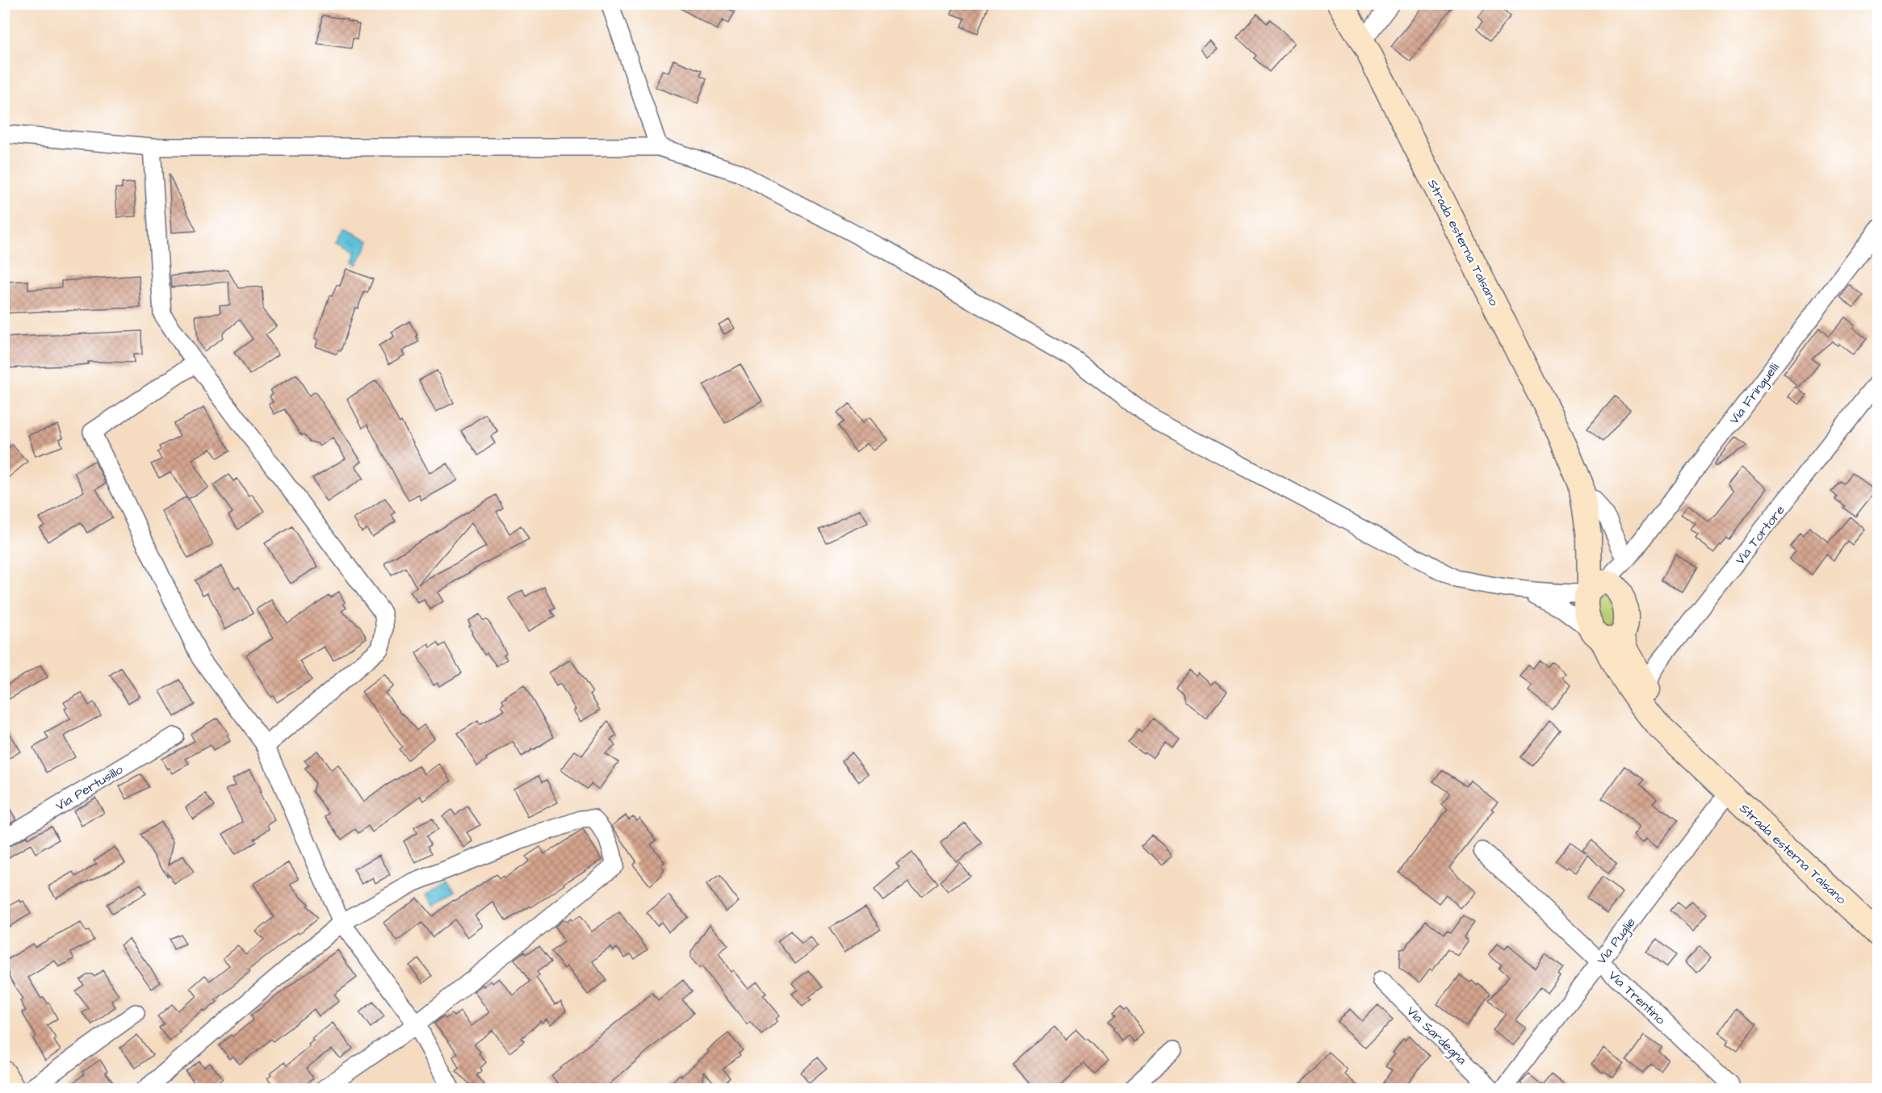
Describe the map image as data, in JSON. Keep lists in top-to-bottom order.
{
  "streets": {
    "street": [
      "Strada esterna Talsano",
      "Via Fringuelli",
      "Via Tortore",
      "Via Pertusillo",
      "Via Puglie",
      "Via Trentino",
      "Via Sardegna"
    ]
  },
  "crossings": [
    ["Strada esterna Talsano", "Via Tortore"],
    ["Strada esterna Talsano", "Via Puglie"],
    ["Via Puglie", "Via Trentino"]
  ]
}
